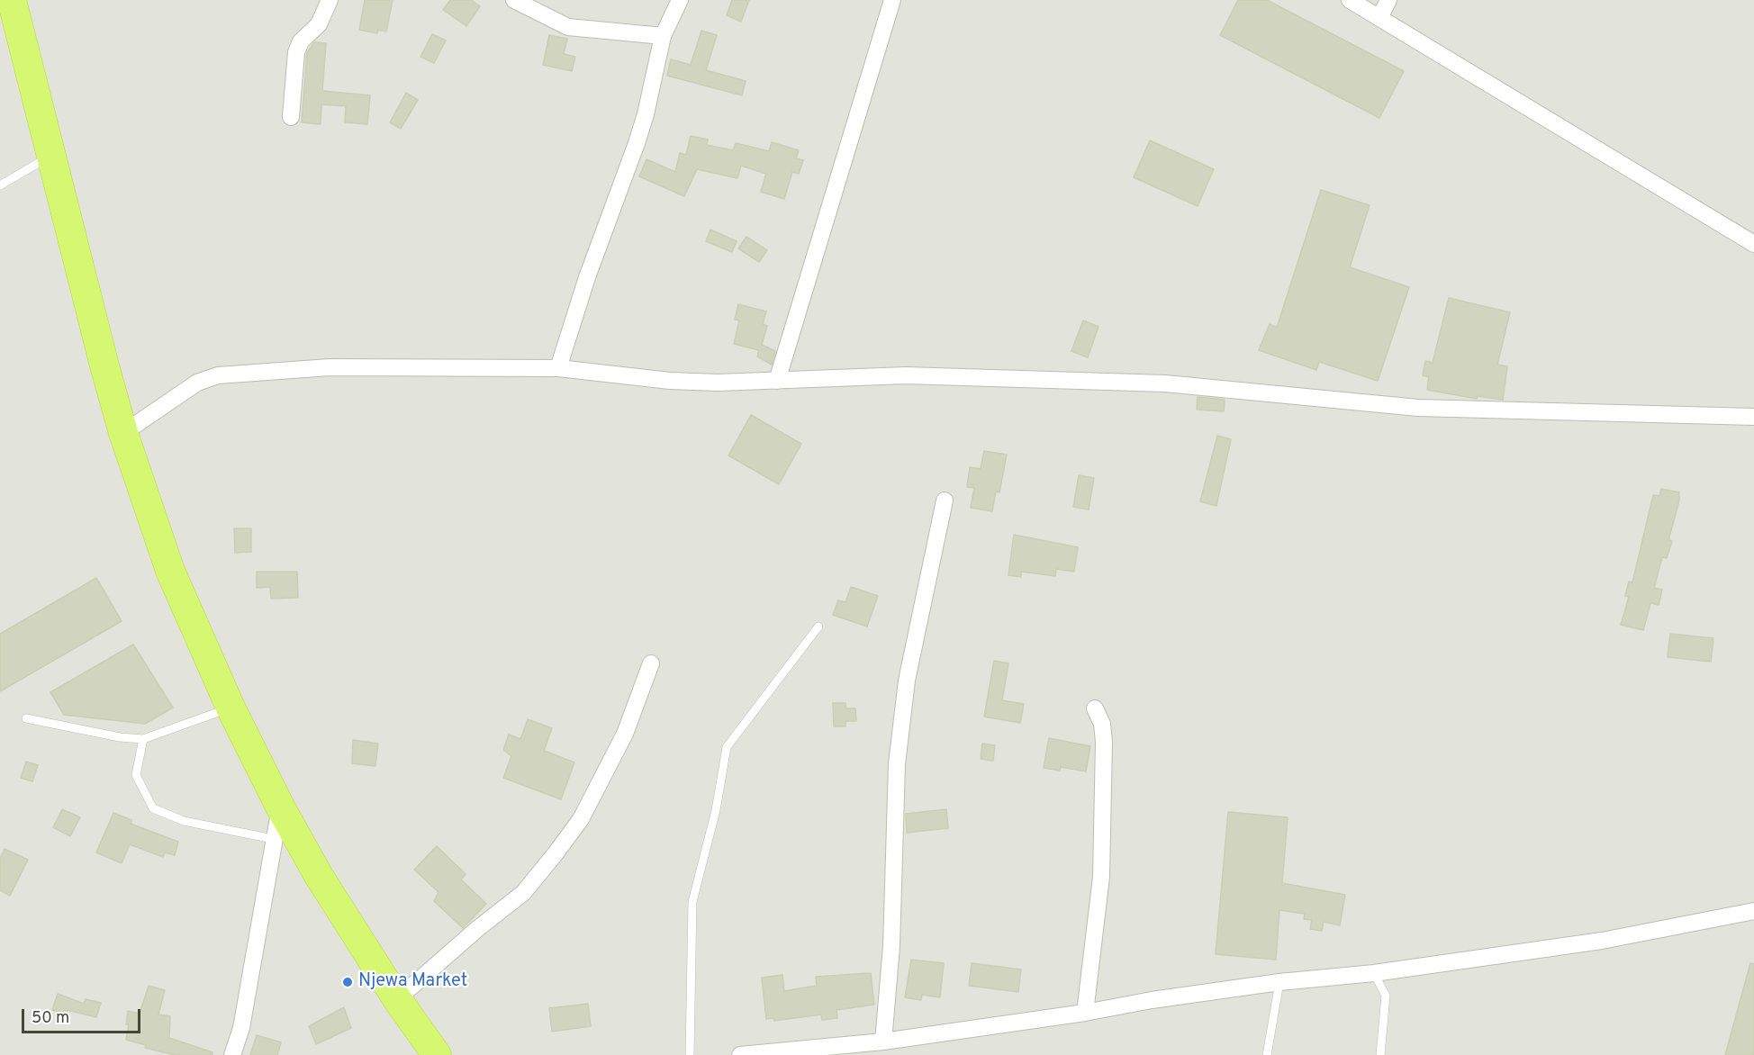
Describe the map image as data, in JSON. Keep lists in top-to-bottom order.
{
  "places": ["Njewa Market"],
  "scale_bar": "50 m"
}
